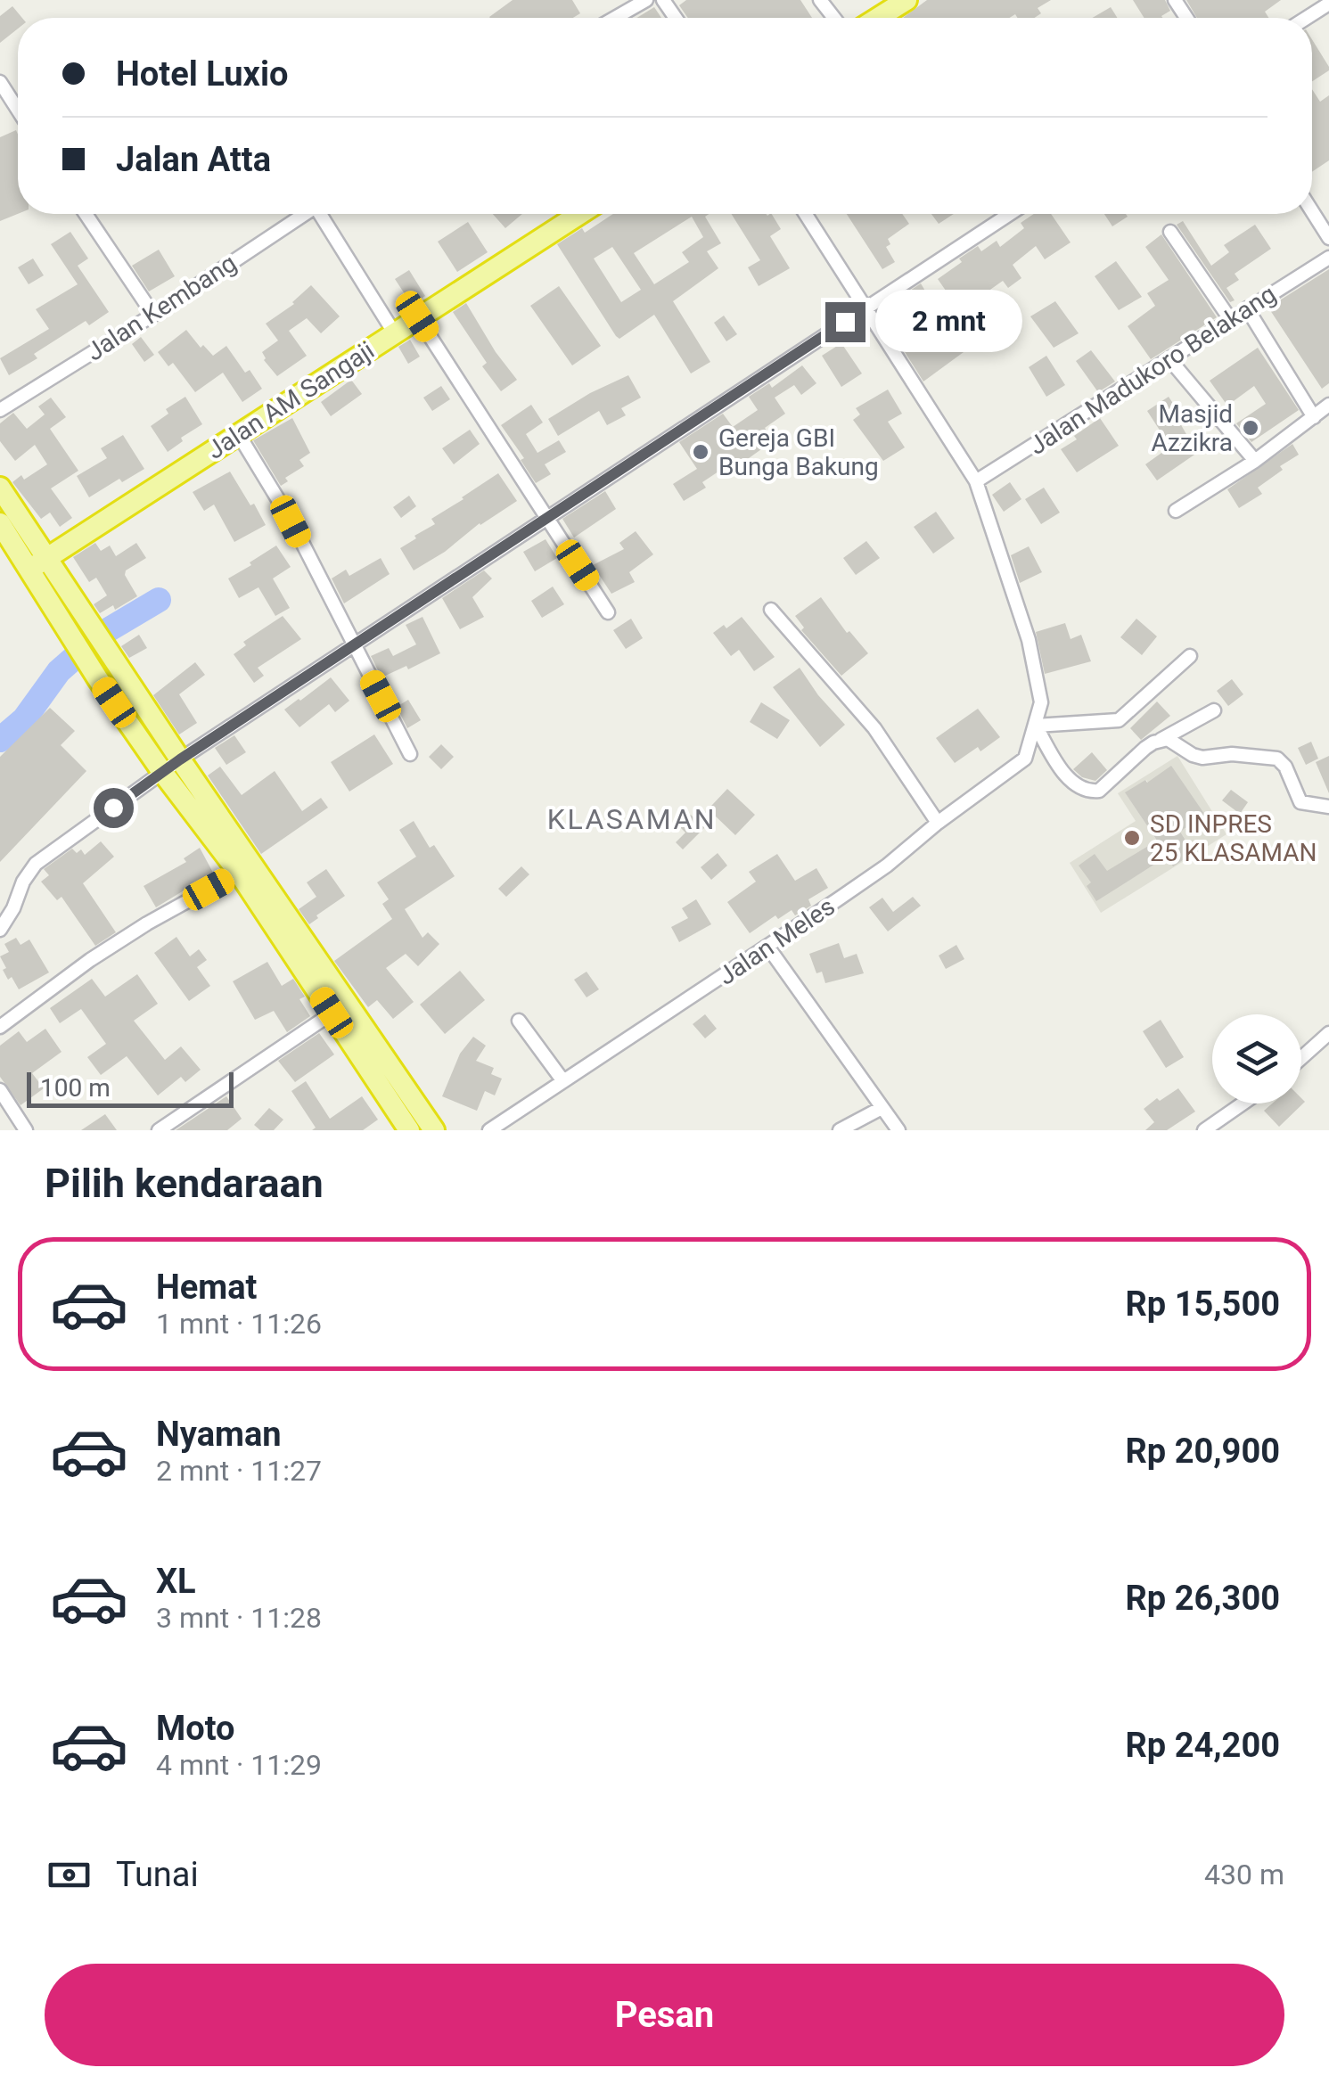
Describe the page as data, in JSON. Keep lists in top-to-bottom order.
{
  "streets": {
    "highway": ["Jalan AM Sangaji"],
    "street": ["Jalan Kembang", "Jalan Madukoro Belakang", "Jalan Meles"]
  },
  "districts": ["KLASAMAN"],
  "places": ["Masjid Azzikra", "Gereja GBI Bunga Bakung", "SD INPRES 25 KLASAMAN"],
  "scale_bar": "100 m",
  "page": {
    "banner": ["Hotel Luxio", "Jalan Atta"],
    "bubble": "2 mnt",
    "scale": "100 m",
    "heading": "Pilih kendaraan",
    "list": [
      {
        "name": "Hemat",
        "note": "1 mnt · 11:26",
        "value": "Rp 15,500"
      },
      {
        "name": "Nyaman",
        "note": "2 mnt · 11:27",
        "value": "Rp 20,900"
      },
      {
        "name": "XL",
        "note": "3 mnt · 11:28",
        "value": "Rp 26,300"
      },
      {
        "name": "Moto",
        "note": "4 mnt · 11:29",
        "value": "Rp 24,200"
      }
    ],
    "pay": ["Tunai", "430 m"],
    "buttons": "Pesan"
  }
}
